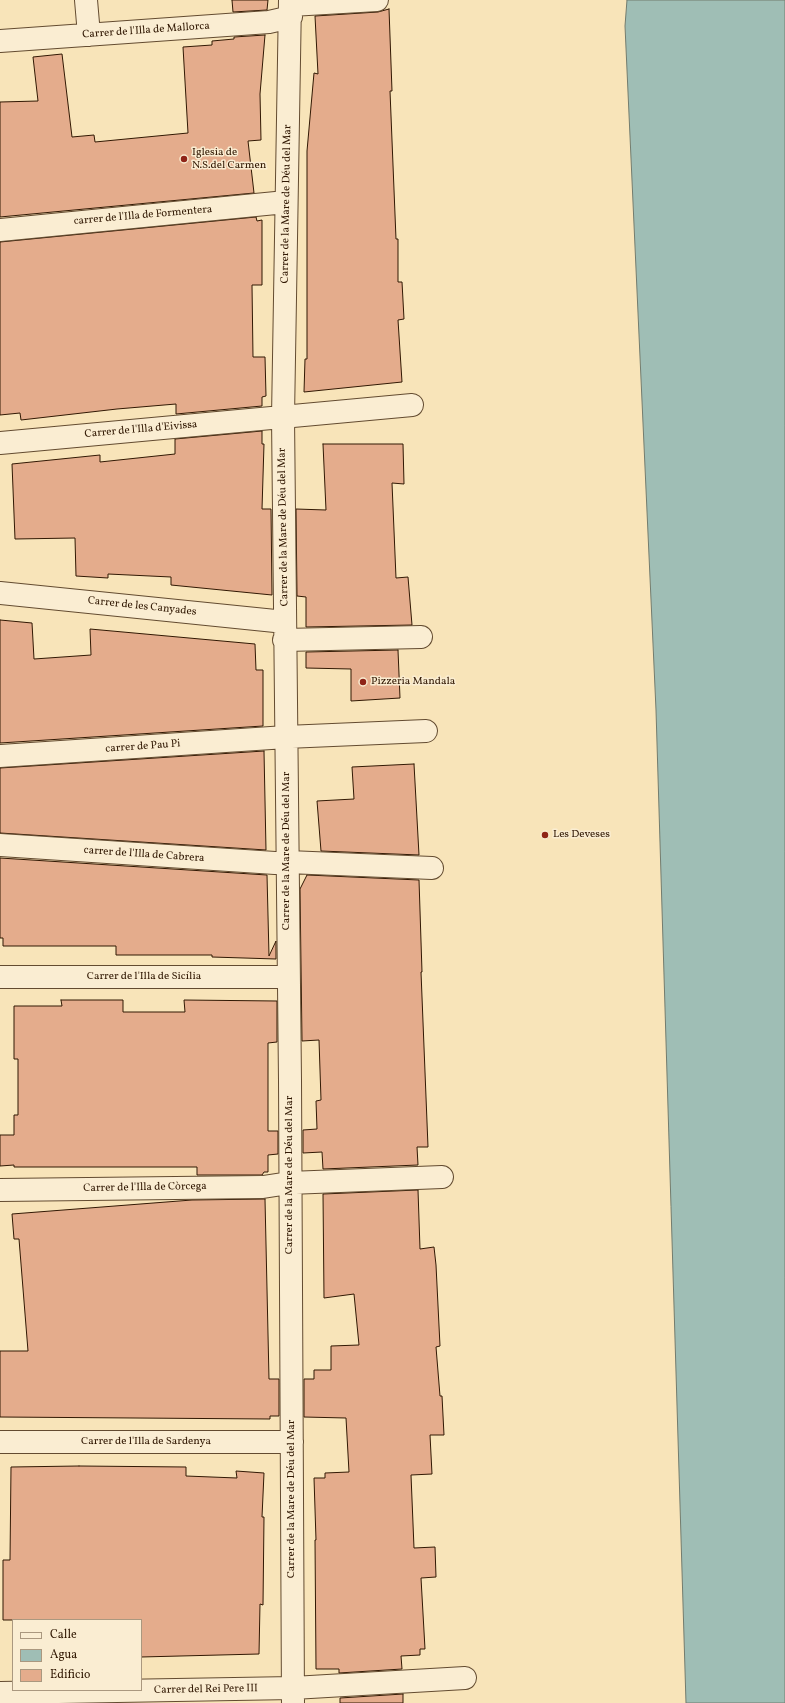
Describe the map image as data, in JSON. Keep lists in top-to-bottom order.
{
  "streets": {
    "street": [
      "Carrer de l'Illa de Mallorca",
      "Carrer de la Mare de Déu del Mar",
      "carrer de l'Illa de Formentera",
      "Carrer de l'Illa d'Eivissa",
      "Carrer de les Canyades",
      "carrer de Pau Pi",
      "carrer de l'Illa de Cabrera",
      "Carrer de l'Illa de Sicília",
      "Carrer de l'Illa de Còrcega",
      "Carrer de l'Illa de Sardenya",
      "Carrer del Rei Pere III"
    ]
  },
  "crossings": [
    ["Carrer de l'Illa de Mallorca", "Carrer de la Mare de Déu del Mar"],
    ["Carrer de la Mare de Déu del Mar", "carrer de l'Illa de Formentera"],
    ["Carrer de la Mare de Déu del Mar", "Carrer de l'Illa d'Eivissa"],
    ["Carrer de la Mare de Déu del Mar", "Carrer de les Canyades"],
    ["Carrer de la Mare de Déu del Mar", "carrer de Pau Pi"],
    ["Carrer de la Mare de Déu del Mar", "carrer de l'Illa de Cabrera"],
    ["Carrer de la Mare de Déu del Mar", "Carrer de l'Illa de Sicília"],
    ["Carrer de la Mare de Déu del Mar", "Carrer de l'Illa de Còrcega"],
    ["Carrer de la Mare de Déu del Mar", "Carrer de l'Illa de Sardenya"],
    ["Carrer de la Mare de Déu del Mar", "Carrer del Rei Pere III"]
  ],
  "places": ["Iglesia de N.S.del Carmen", "Pizzeria Mandala", "Les Deveses"],
  "legend": ["Calle", "Agua", "Edificio"]
}
